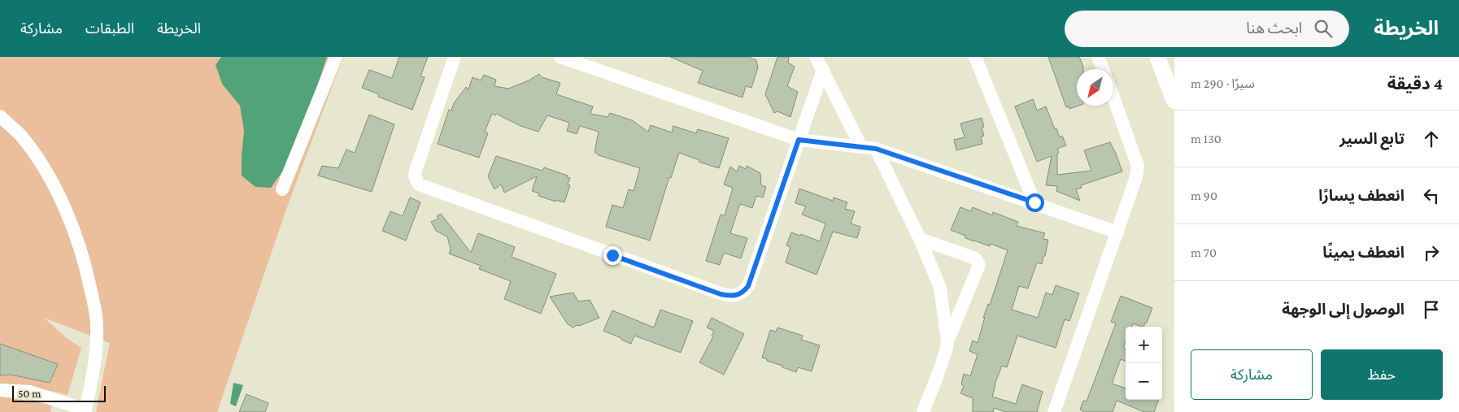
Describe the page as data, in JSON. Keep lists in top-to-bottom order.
{
  "scale_bar": "50 m",
  "north": "bottom left",
  "page": {
    "header": "الخريطة",
    "search": "ابحث هنا",
    "nav": ["الخريطة", "الطبقات", "مشاركة"],
    "heading": ["4 دقيقة", "سيرًا · 290 m"],
    "list": [
      ["تابع السير", "130 m"],
      ["انعطف يسارًا", "90 m"],
      ["انعطف يمينًا", "70 m"],
      "الوصول إلى الوجهة"
    ],
    "map_buttons": ["+", "−"],
    "buttons": ["حفظ", "مشاركة"],
    "scale": "50 m"
  }
}
